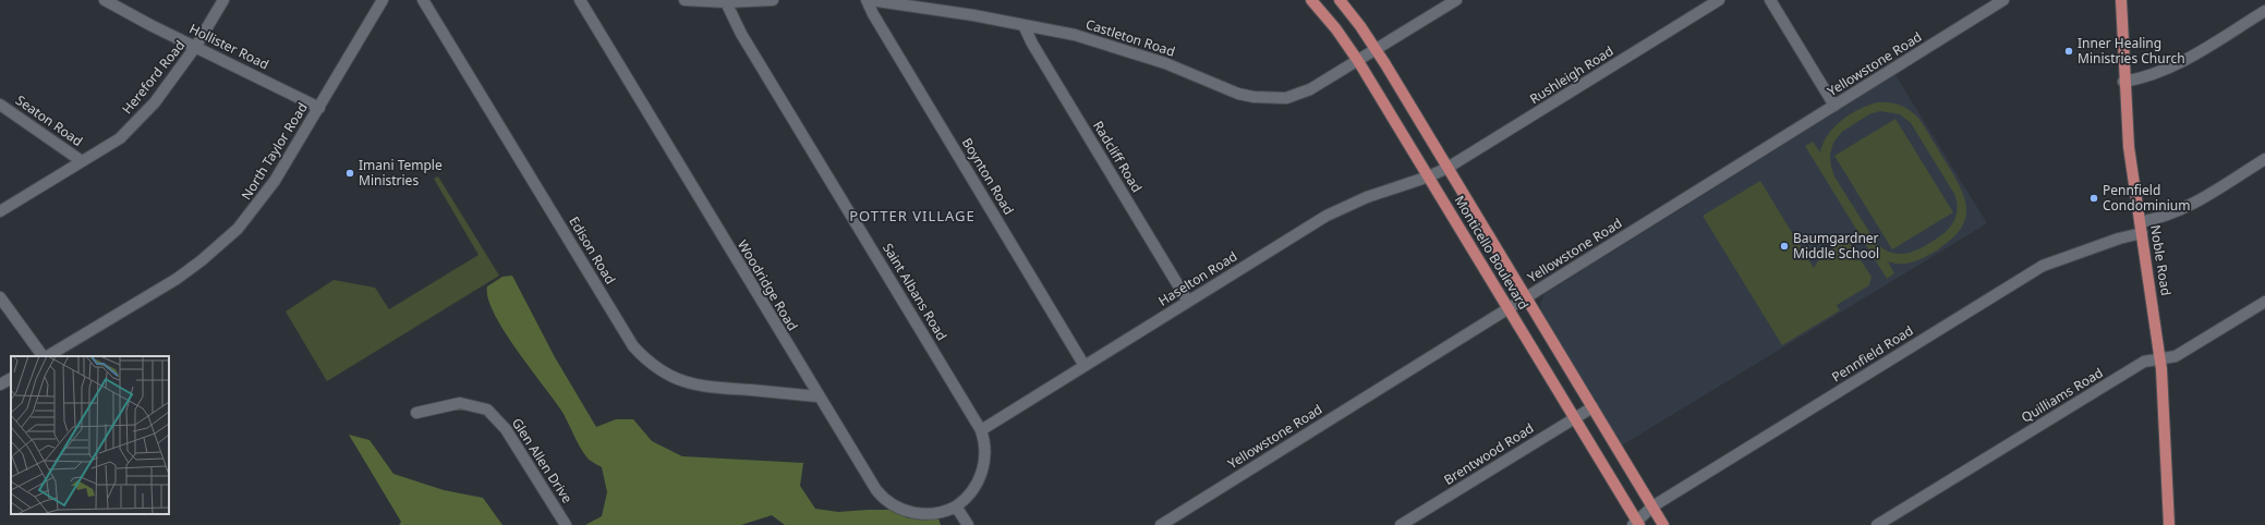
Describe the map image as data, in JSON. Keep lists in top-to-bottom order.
{
  "streets": {
    "main road": ["Monticello Boulevard", "Noble Road"],
    "street": [
      "Castleton Road",
      "Hollister Road",
      "Yellowstone Road",
      "Rushleigh Road",
      "Hereford Road",
      "Seaton Road",
      "North Taylor Road",
      "Radcliff Road",
      "Boynton Road",
      "Edison Road",
      "Haselton Road",
      "Woodridge Road",
      "Saint Albans Road",
      "Pennfield Road",
      "Quilliams Road",
      "Brentwood Road",
      "Glen Allen Drive"
    ]
  },
  "crossings": [
    ["Castleton Road", "Radcliff Road"],
    ["Castleton Road", "Boynton Road"],
    ["Castleton Road", "Monticello Boulevard"],
    ["Hollister Road", "Hereford Road"],
    ["Hollister Road", "North Taylor Road"],
    ["Yellowstone Road", "Monticello Boulevard"],
    ["Rushleigh Road", "Monticello Boulevard"],
    ["Rushleigh Road", "Haselton Road"],
    ["Hereford Road", "Seaton Road"],
    ["Radcliff Road", "Haselton Road"],
    ["Boynton Road", "Haselton Road"],
    ["Edison Road", "Woodridge Road"],
    ["Monticello Boulevard", "Haselton Road"],
    ["Monticello Boulevard", "Pennfield Road"],
    ["Monticello Boulevard", "Brentwood Road"],
    ["Noble Road", "Pennfield Road"],
    ["Noble Road", "Quilliams Road"],
    ["Haselton Road", "Saint Albans Road"],
    ["Woodridge Road", "Saint Albans Road"]
  ],
  "districts": ["POTTER VILLAGE"],
  "places": [
    "Inner Healing Ministries Church",
    "Imani Temple Ministries",
    "Pennfield Condominium",
    "Baumgardner Middle School"
  ]
}
